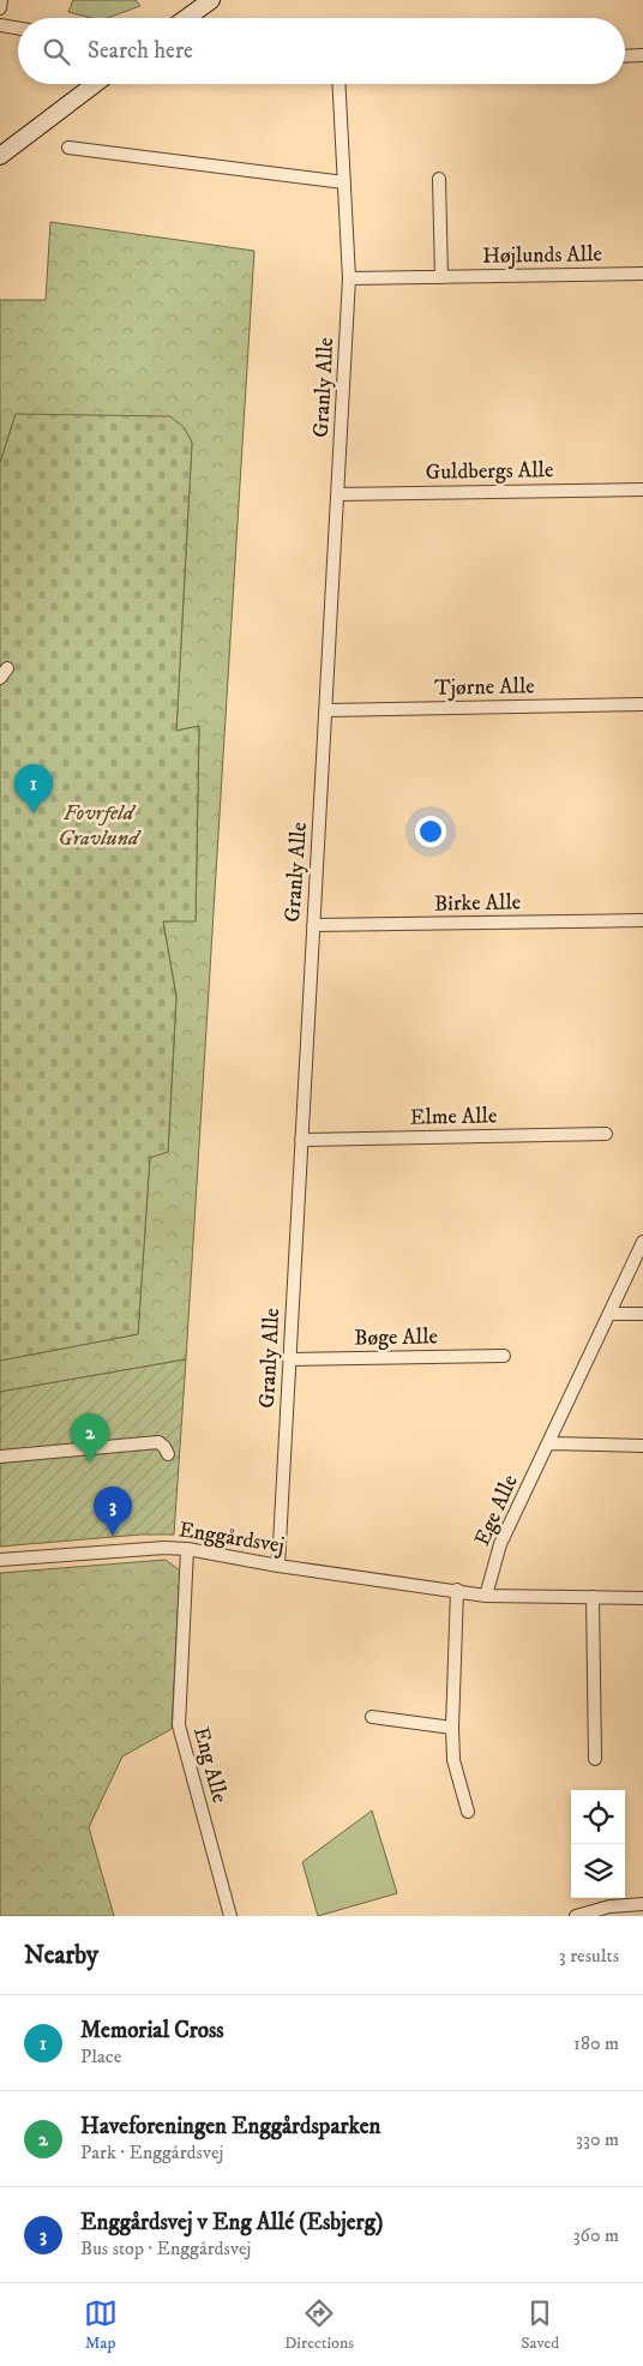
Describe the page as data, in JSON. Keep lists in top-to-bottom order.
{
  "streets": {
    "street": [
      "Højlunds Alle",
      "Granly Alle",
      "Guldbergs Alle",
      "Tjørne Alle",
      "Birke Alle",
      "Elme Alle",
      "Bøge Alle",
      "Ege Alle",
      "Enggårdsvej",
      "Eng Alle"
    ]
  },
  "crossings": [
    ["Højlunds Alle", "Granly Alle"],
    ["Granly Alle", "Guldbergs Alle"],
    ["Granly Alle", "Tjørne Alle"],
    ["Granly Alle", "Birke Alle"],
    ["Granly Alle", "Elme Alle"],
    ["Granly Alle", "Bøge Alle"],
    ["Granly Alle", "Enggårdsvej"],
    ["Ege Alle", "Enggårdsvej"],
    ["Enggårdsvej", "Eng Alle"]
  ],
  "parks": ["Fovrfeld Gravlund"],
  "page": {
    "search": "Search here",
    "pins": ["1", "2", "3"],
    "heading": ["Nearby", "3 results"],
    "list": [
      {
        "mark": "1",
        "name": "Memorial Cross",
        "note": "Place",
        "value": "180 m"
      },
      {
        "mark": "2",
        "name": "Haveforeningen Enggårdsparken",
        "note": "Park · Enggårdsvej",
        "value": "330 m"
      },
      {
        "mark": "3",
        "name": "Enggårdsvej v Eng Allé (Esbjerg)",
        "note": "Bus stop · Enggårdsvej",
        "value": "360 m"
      }
    ],
    "nav": ["Map", "Directions", "Saved"]
  }
}
